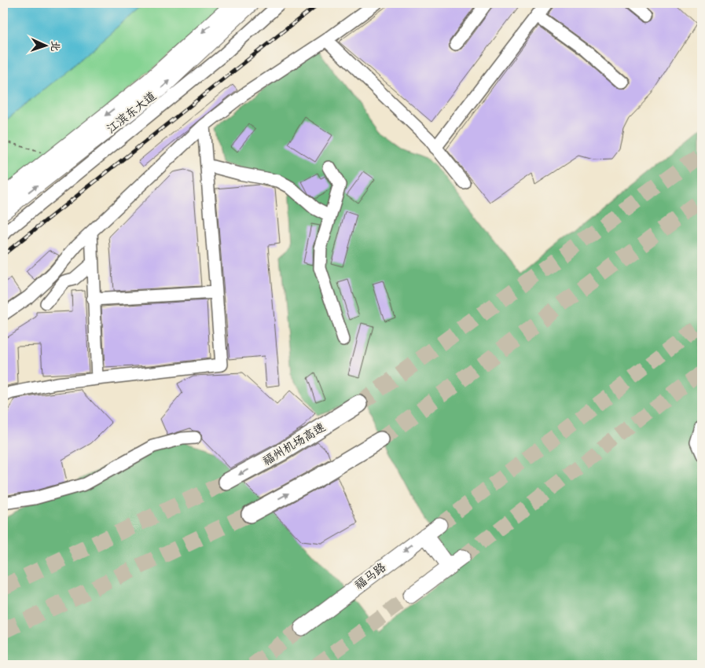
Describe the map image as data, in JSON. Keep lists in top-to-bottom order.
{
  "streets": {
    "highway": ["福州机场高速"],
    "main road": ["江滨东大道", "福马路"]
  },
  "north": "right"
}
